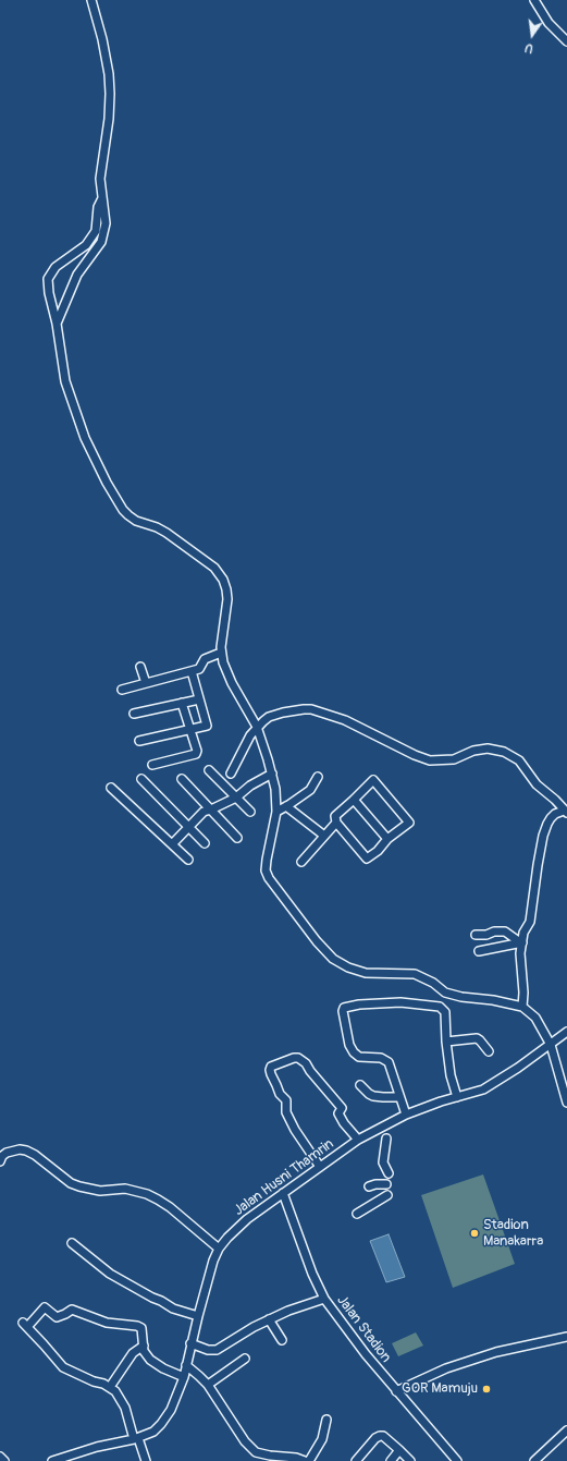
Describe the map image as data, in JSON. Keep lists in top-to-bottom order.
{
  "streets": {
    "street": ["Jalan Husni Thamrin", "Jalan Stadion"]
  },
  "crossings": [
    ["Jalan Husni Thamrin", "Jalan Stadion"]
  ],
  "places": ["Stadion Manakarra", "GOR Mamuju"],
  "north": "bottom"
}
